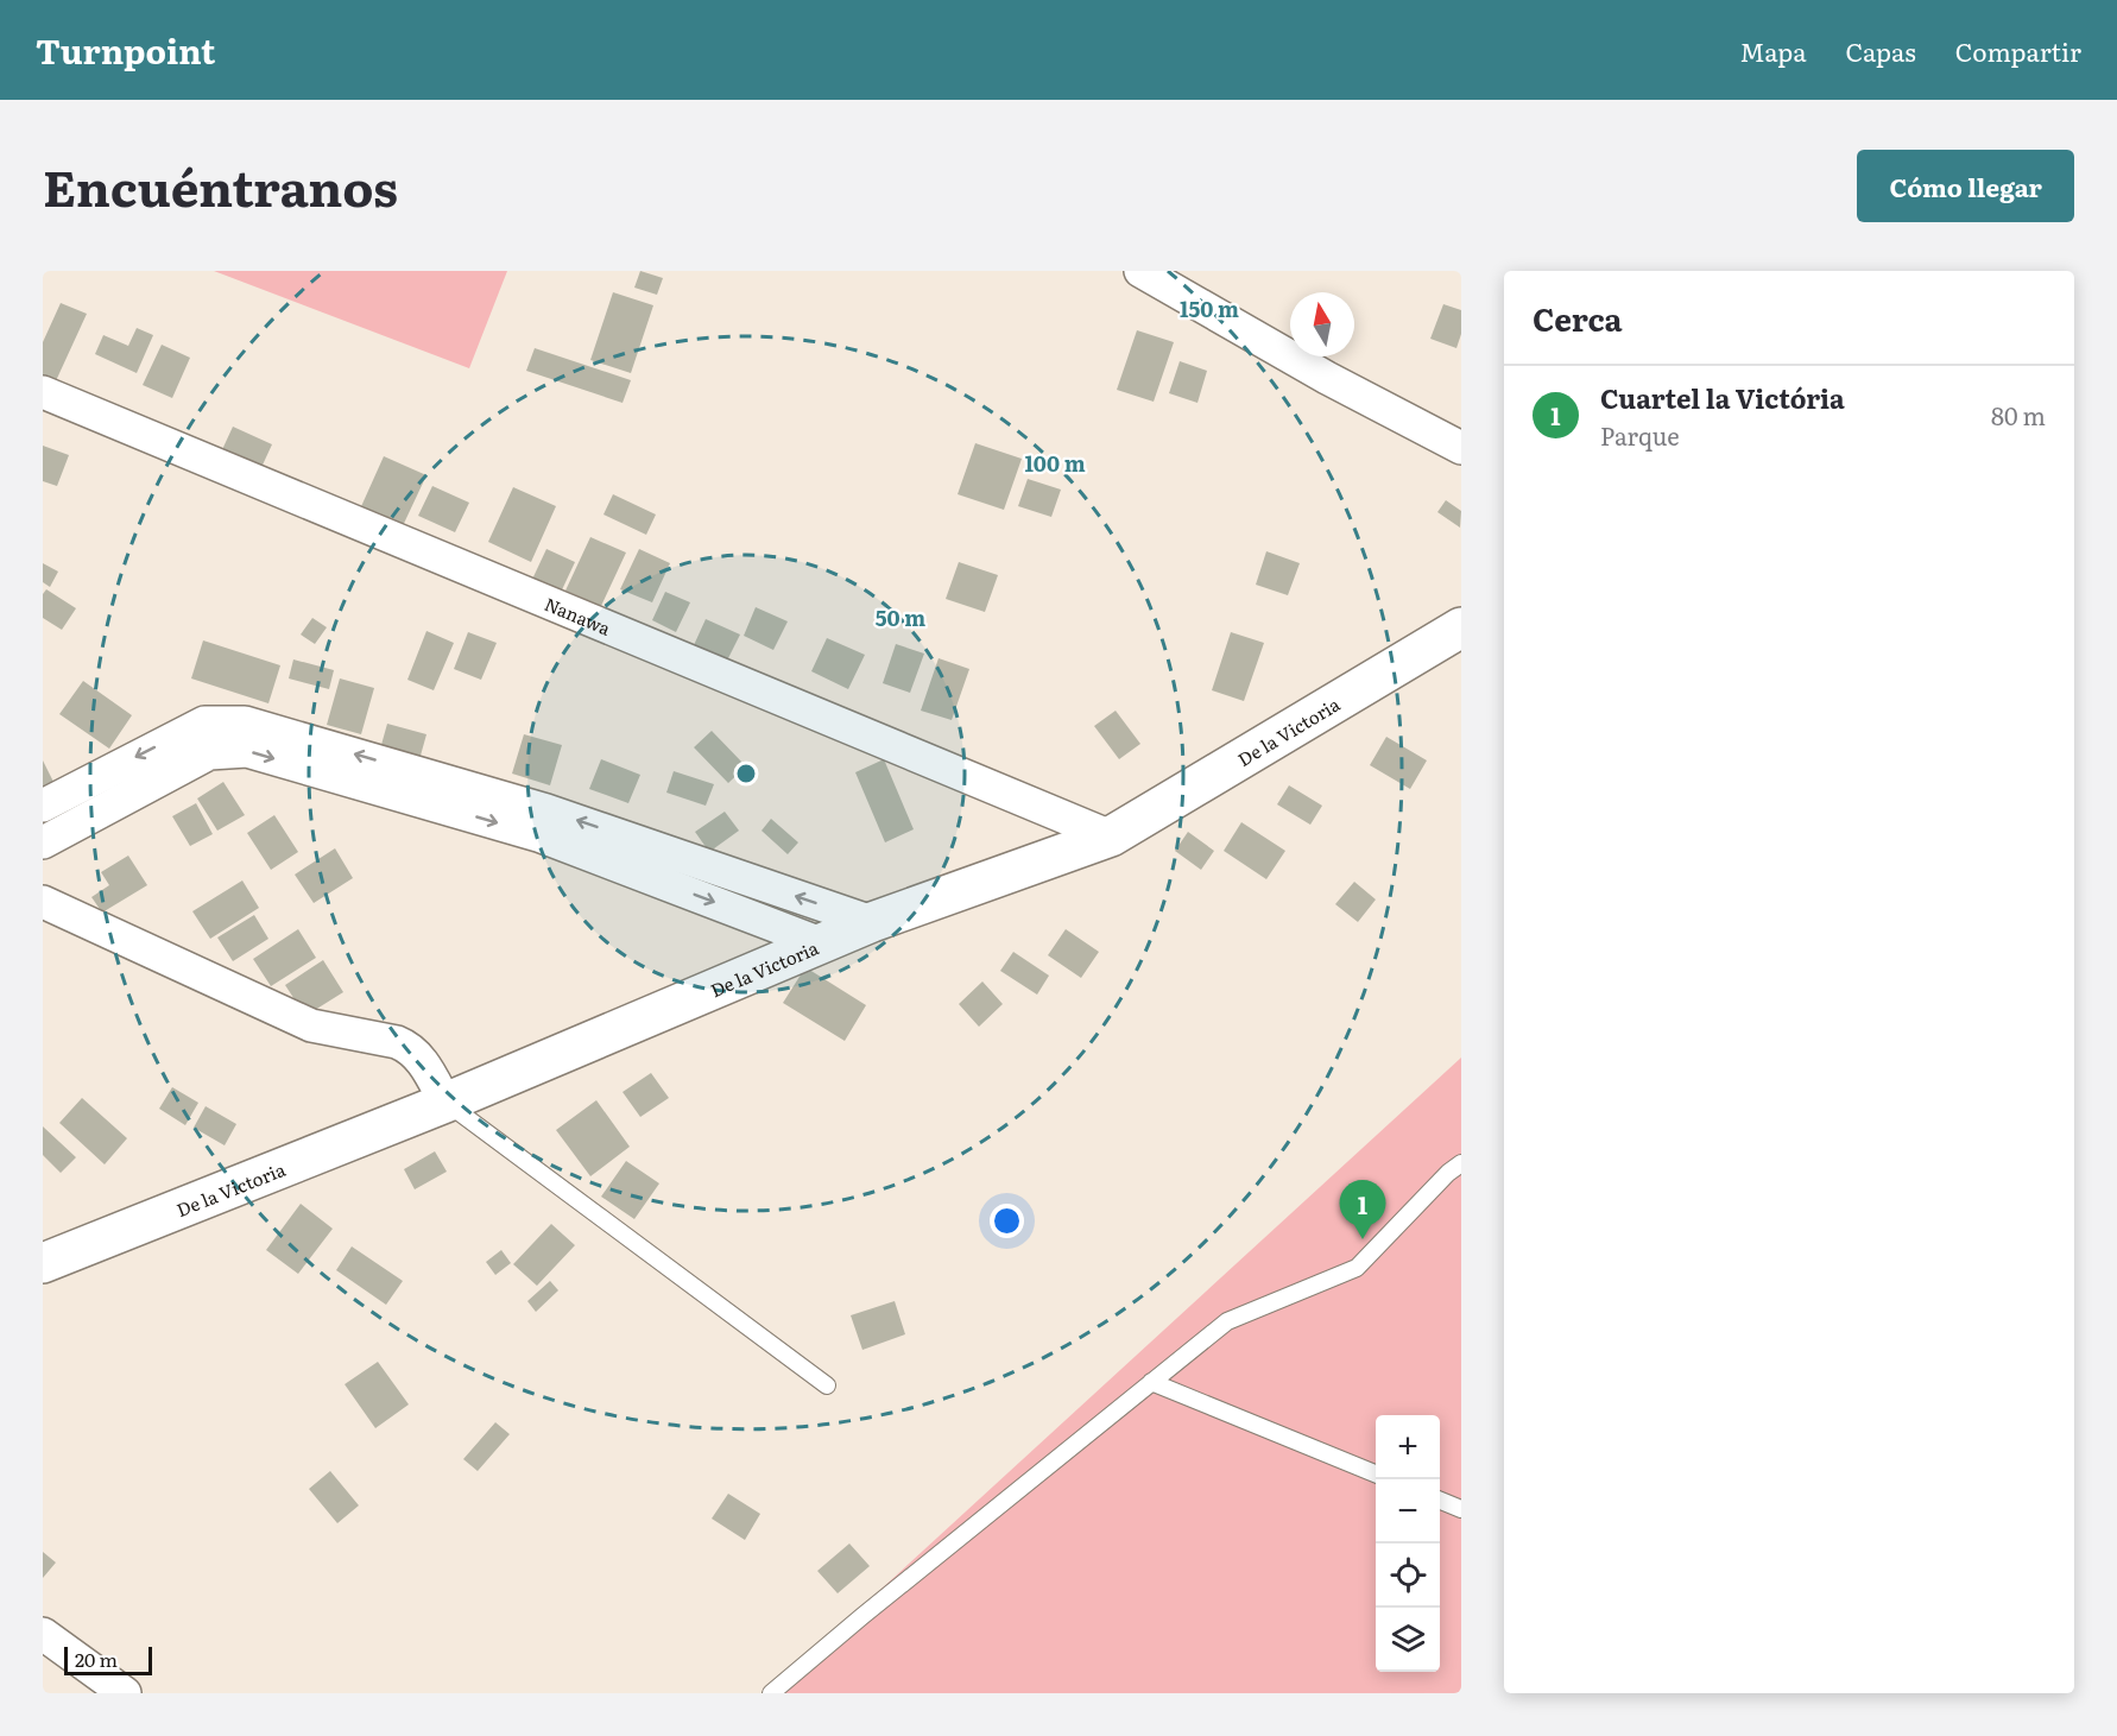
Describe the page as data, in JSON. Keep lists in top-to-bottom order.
{
  "streets": {
    "main road": ["De la Victoria"],
    "street": ["Nanawa"]
  },
  "crossings": [
    ["Nanawa", "De la Victoria"]
  ],
  "scale_bar": "20 m",
  "north": "top",
  "page": {
    "header": "Turnpoint",
    "nav": ["Mapa", "Capas", "Compartir"],
    "title": "Encuéntranos",
    "buttons": "Cómo llegar",
    "heading": "Cerca",
    "list": [
      {
        "mark": "1",
        "name": "Cuartel la Victória",
        "note": "Parque",
        "value": "80 m"
      }
    ],
    "pins": "1",
    "map_buttons": ["+", "−"],
    "scale": "20 m"
  },
  "rings": ["150 m", "100 m", "50 m"]
}
